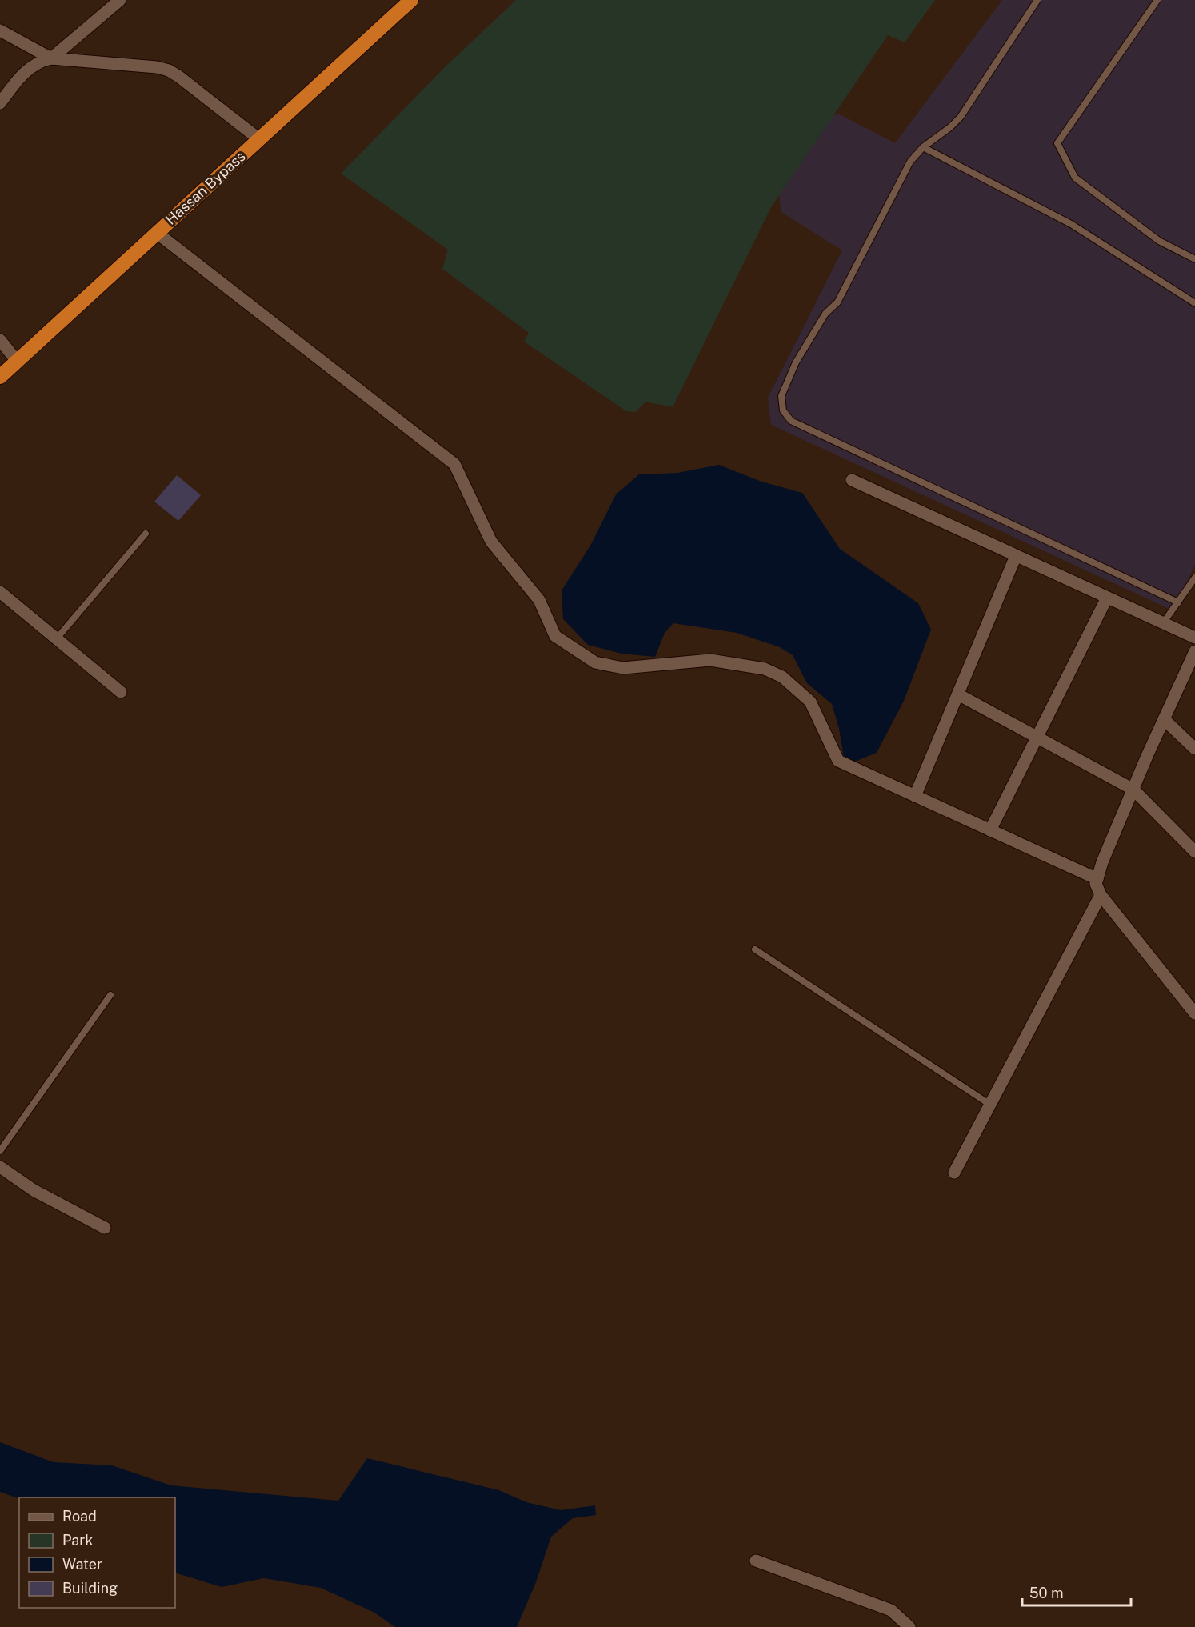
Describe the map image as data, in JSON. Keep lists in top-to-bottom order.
{
  "streets": {
    "highway": ["Hassan Bypass"]
  },
  "legend": [
    "Road",
    "Park",
    "Water",
    "Building"
  ],
  "scale_bar": "50 m"
}
